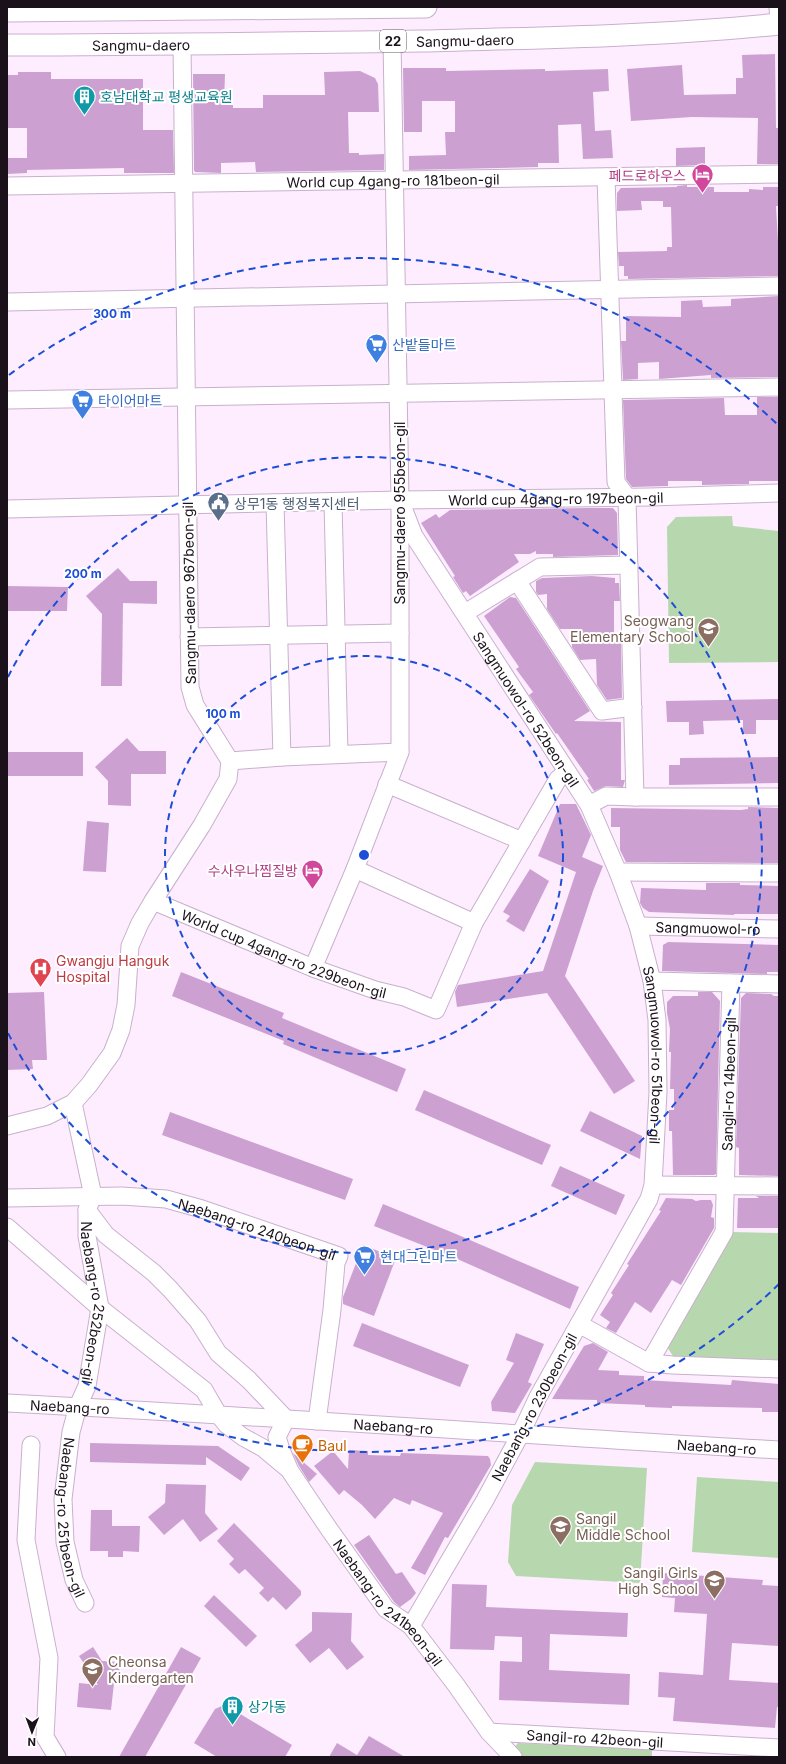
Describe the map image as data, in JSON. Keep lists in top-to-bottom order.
{
  "streets": {
    "main road": ["Sangmu-daero", "22"],
    "street": [
      "World cup 4gang-ro 181beon-gil",
      "World cup 4gang-ro 197beon-gil",
      "Sangmu-daero 955beon-gil",
      "Sangmu-daero 967beon-gil",
      "Sangmuowol-ro 52beon-gil",
      "Sangmuowol-ro",
      "World cup 4gang-ro 229beon-gil",
      "Sangmuowol-ro 51beon-gil",
      "Sangil-ro 14beon-gil",
      "Naebang-ro 240beon-gil",
      "Naebang-ro 252beon-gil",
      "Naebang-ro",
      "Naebang-ro 230beon-gil",
      "Naebang-ro 251beon-gil",
      "Naebang-ro 241beon-gil",
      "Sangil-ro 42beon-gil"
    ]
  },
  "crossings": [
    ["Sangmu-daero", "Sangmu-daero 955beon-gil"],
    ["Sangmu-daero", "Sangmu-daero 967beon-gil"],
    ["World cup 4gang-ro 181beon-gil", "Sangmu-daero 955beon-gil"],
    ["World cup 4gang-ro 181beon-gil", "Sangmu-daero 967beon-gil"],
    ["World cup 4gang-ro 197beon-gil", "Sangmu-daero 955beon-gil"],
    ["World cup 4gang-ro 197beon-gil", "Sangmu-daero 967beon-gil"],
    ["World cup 4gang-ro 197beon-gil", "Sangmuowol-ro 52beon-gil"],
    ["Sangmu-daero 955beon-gil", "Sangmuowol-ro 52beon-gil"],
    ["Sangmu-daero 955beon-gil", "World cup 4gang-ro 229beon-gil"],
    ["Sangmuowol-ro 52beon-gil", "Sangmuowol-ro"],
    ["Sangmuowol-ro 52beon-gil", "World cup 4gang-ro 229beon-gil"],
    ["Sangmuowol-ro 52beon-gil", "Sangmuowol-ro 51beon-gil"],
    ["Sangmuowol-ro", "Sangmuowol-ro 51beon-gil"],
    ["Sangmuowol-ro 51beon-gil", "Naebang-ro 230beon-gil"],
    ["Naebang-ro 240beon-gil", "Naebang-ro 252beon-gil"],
    ["Naebang-ro 240beon-gil", "Naebang-ro"],
    ["Naebang-ro 252beon-gil", "Naebang-ro"],
    ["Naebang-ro 252beon-gil", "Naebang-ro 251beon-gil"],
    ["Naebang-ro 252beon-gil", "Naebang-ro 241beon-gil"],
    ["Naebang-ro", "Naebang-ro 230beon-gil"],
    ["Naebang-ro", "Naebang-ro 251beon-gil"],
    ["Naebang-ro", "Naebang-ro 241beon-gil"],
    ["Naebang-ro 230beon-gil", "Naebang-ro 241beon-gil"],
    ["Naebang-ro 241beon-gil", "Sangil-ro 42beon-gil"]
  ],
  "places": {
    "building": ["호남대학교 평생교육원", "상가동"],
    "hotel": ["페드로하우스", "수사우나찜질방"],
    "supermarket": ["산밭들마트", "타이어마트", "현대그린마트"],
    "public building": ["상무1동 행정복지센터"],
    "school or university": [
      "Seogwang Elementary School",
      "Sangil Middle School",
      "Sangil Girls High School",
      "Cheonsa Kindergarten"
    ],
    "hospital": ["Gwangju Hanguk Hospital"],
    "cafe": ["Baul"]
  },
  "north": "bottom",
  "rings": ["300 m", "200 m", "100 m"]
}
